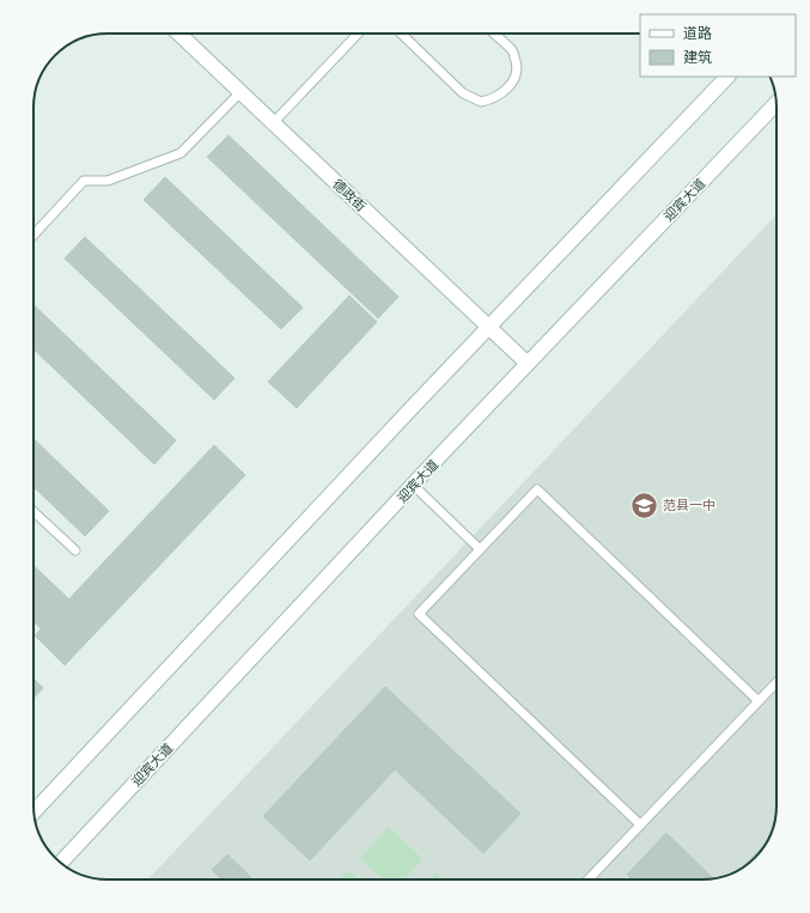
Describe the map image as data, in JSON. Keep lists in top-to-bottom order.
{
  "streets": {
    "street": ["德政街", "迎宾大道"]
  },
  "crossings": [
    ["德政街", "迎宾大道"]
  ],
  "places": {
    "school or university": ["范县一中"]
  },
  "legend": ["道路", "建筑"]
}
